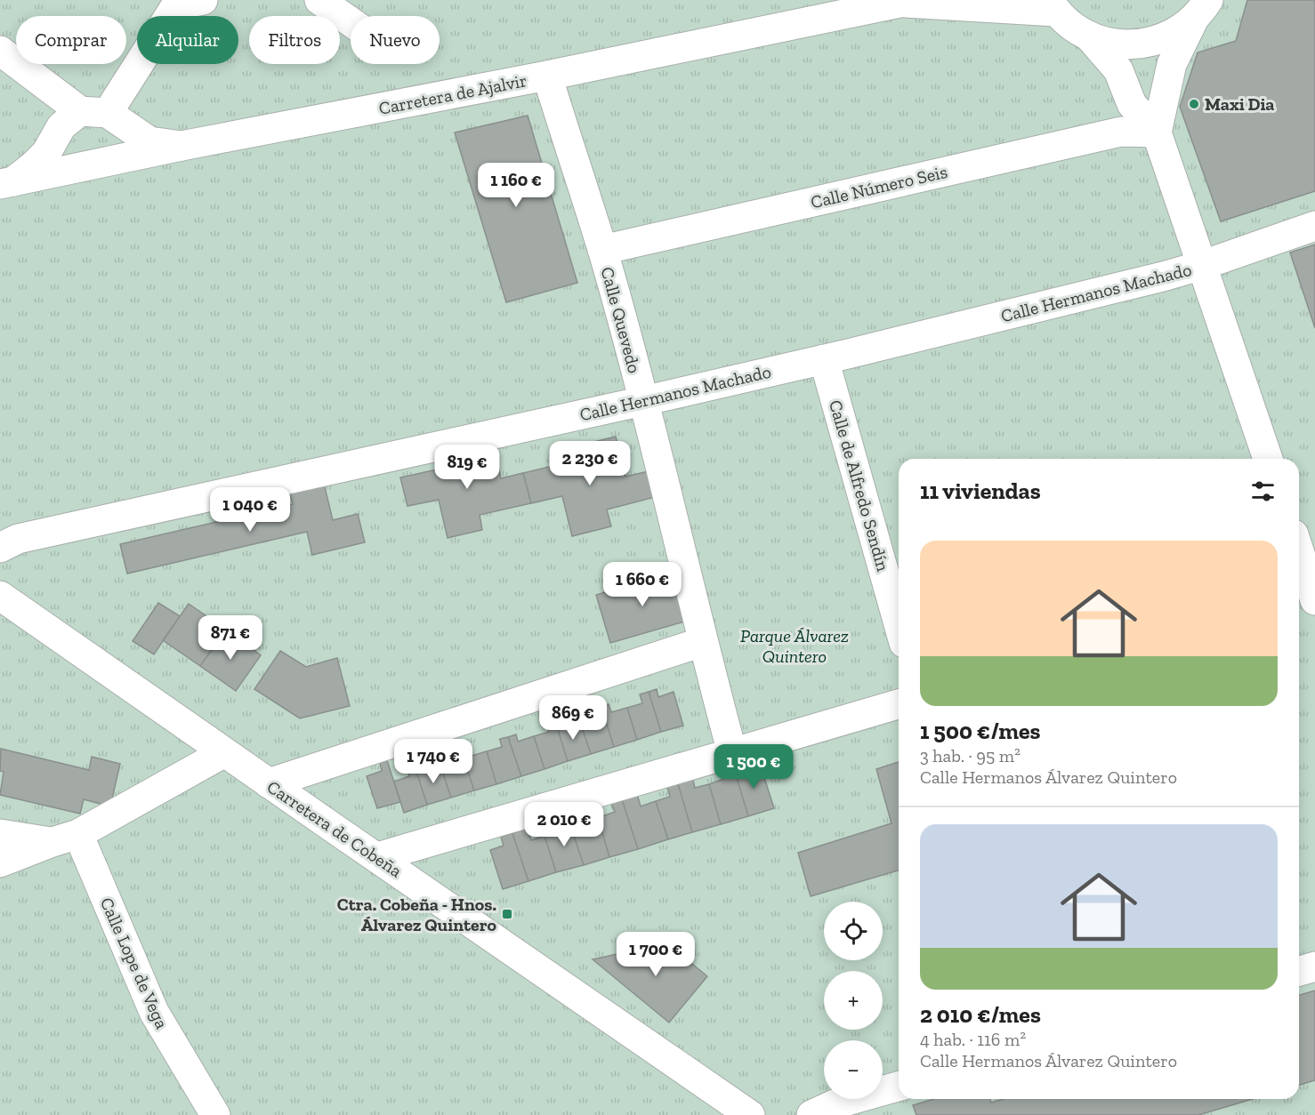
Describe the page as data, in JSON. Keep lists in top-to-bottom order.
{
  "streets": {
    "street": [
      "Carretera de Ajalvir",
      "Calle Número Seis",
      "Calle Hermanos Machado",
      "Calle Quevedo",
      "Calle de Alfredo Sendín",
      "Carretera de Cobeña",
      "Calle Lope de Vega"
    ]
  },
  "crossings": [
    ["Carretera de Ajalvir", "Calle Quevedo"],
    ["Calle Número Seis", "Calle Quevedo"],
    ["Calle Hermanos Machado", "Calle Quevedo"],
    ["Calle Hermanos Machado", "Calle de Alfredo Sendín"]
  ],
  "parks": ["Parque Álvarez Quintero"],
  "places": {
    "other": ["Maxi Dia"],
    "transit": ["Ctra. Cobeña - Hnos. Álvarez Quintero"]
  },
  "page": {
    "chip": [
      "Comprar",
      "Alquilar",
      "Filtros",
      "Nuevo"
    ],
    "price": [
      "1 160 €",
      "2 230 €",
      "819 €",
      "1 040 €",
      "1 660 €",
      "871 €",
      "869 €",
      "1 740 €",
      "1 500 €",
      "2 010 €",
      "1 700 €"
    ],
    "heading": "11 viviendas",
    "list": [
      {
        "name": "1 500 €/mes",
        "note": "3 hab. · 95 m² · Calle Hermanos Álvarez Quintero"
      },
      {
        "name": "2 010 €/mes",
        "note": "4 hab. · 116 m² · Calle Hermanos Álvarez Quintero"
      }
    ],
    "map_buttons": ["+", "−"]
  }
}
